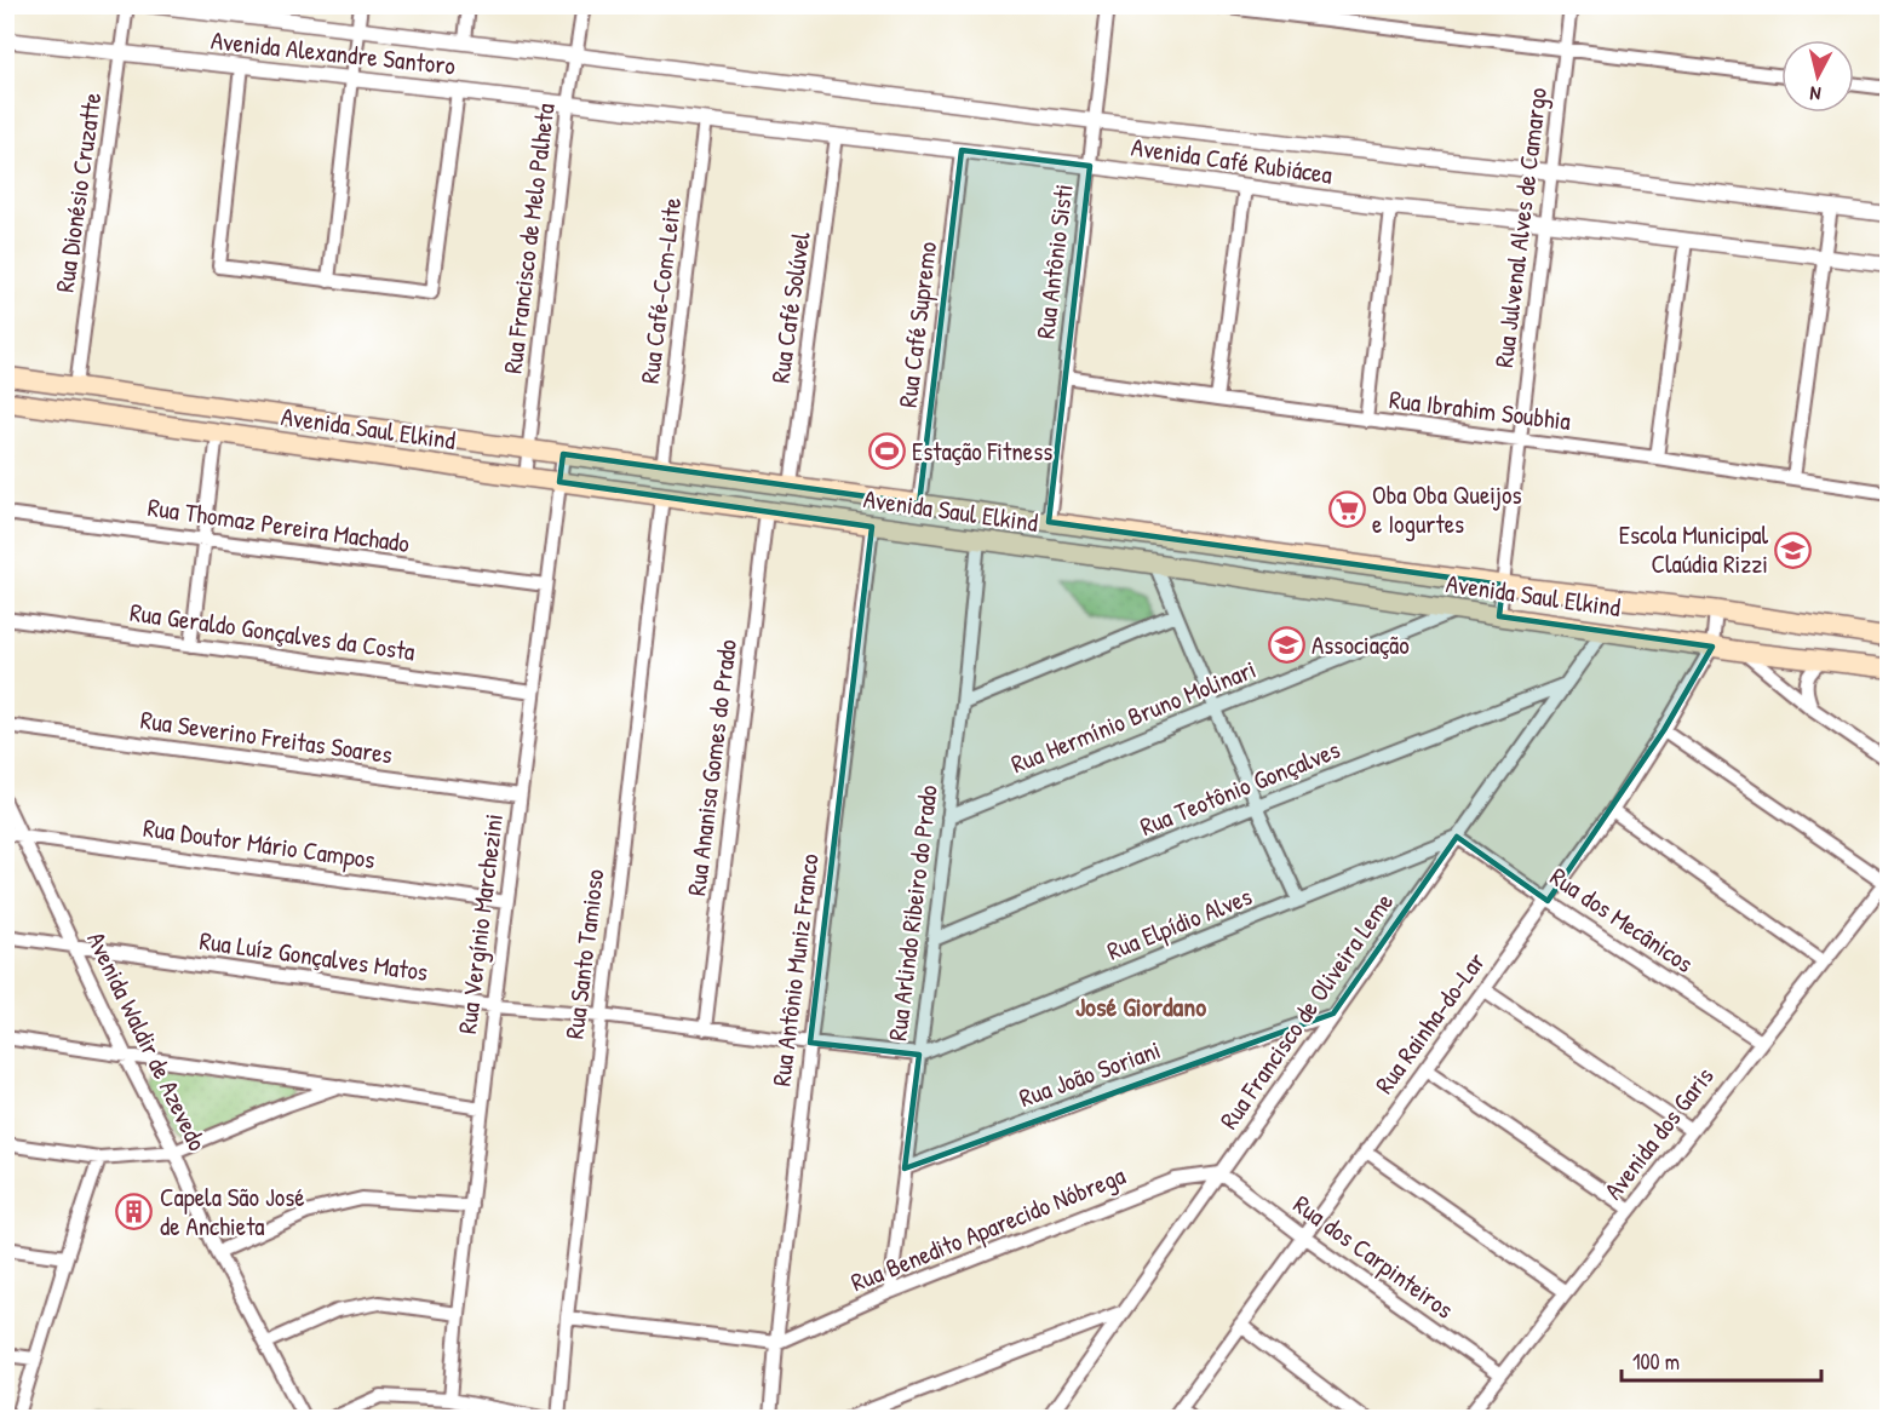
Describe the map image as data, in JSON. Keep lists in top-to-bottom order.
{
  "streets": {
    "main road": ["Avenida Saul Elkind"],
    "street": [
      "Avenida Alexandre Santoro",
      "Avenida Café Rubiácea",
      "Rua Dionésio Cruzatte",
      "Rua Julvenal Alves de Camargo",
      "Rua Francisco de Melo Palheta",
      "Rua Antônio Sisti",
      "Rua Café-Com-Leite",
      "Rua Café Solúvel",
      "Rua Café Supremo",
      "Rua Ibrahim Soubhia",
      "Rua Thomaz Pereira Machado",
      "Rua Geraldo Gonçalves da Costa",
      "Rua Hermínio Bruno Molinari",
      "Rua Severino Freitas Soares",
      "Rua Ananisa Gomes do Prado",
      "Rua Teotônio Gonçalves",
      "Rua Doutor Mário Campos",
      "Rua Arlindo Ribeiro do Prado",
      "Rua dos Mecânicos",
      "Rua Vergínio Marchezini",
      "Rua Elpídio Alves",
      "Rua Santo Tamioso",
      "Rua Luíz Gonçalves Matos",
      "Rua Antônio Muniz Franco",
      "Rua Francisco de Oliveira Leme",
      "Rua Rainha-do-Lar",
      "Avenida Waldir de Azevedo",
      "Rua João Soriani",
      "Avenida dos Garis",
      "Rua Benedito Aparecido Nóbrega",
      "Rua dos Carpinteiros"
    ]
  },
  "crossings": [
    ["Avenida Alexandre Santoro", "Avenida Café Rubiácea"],
    ["Avenida Alexandre Santoro", "Rua Dionésio Cruzatte"],
    ["Avenida Alexandre Santoro", "Rua Francisco de Melo Palheta"],
    ["Avenida Café Rubiácea", "Rua Julvenal Alves de Camargo"],
    ["Avenida Café Rubiácea", "Rua Francisco de Melo Palheta"],
    ["Avenida Café Rubiácea", "Rua Antônio Sisti"],
    ["Avenida Café Rubiácea", "Rua Café-Com-Leite"],
    ["Avenida Café Rubiácea", "Rua Café Solúvel"],
    ["Avenida Café Rubiácea", "Rua Café Supremo"],
    ["Rua Dionésio Cruzatte", "Avenida Saul Elkind"],
    ["Rua Julvenal Alves de Camargo", "Rua Ibrahim Soubhia"],
    ["Rua Julvenal Alves de Camargo", "Avenida Saul Elkind"],
    ["Rua Francisco de Melo Palheta", "Avenida Saul Elkind"],
    ["Rua Antônio Sisti", "Rua Ibrahim Soubhia"],
    ["Rua Antônio Sisti", "Avenida Saul Elkind"],
    ["Rua Café-Com-Leite", "Avenida Saul Elkind"],
    ["Rua Café Solúvel", "Avenida Saul Elkind"],
    ["Rua Café Supremo", "Avenida Saul Elkind"],
    ["Avenida Saul Elkind", "Rua Hermínio Bruno Molinari"],
    ["Avenida Saul Elkind", "Rua Ananisa Gomes do Prado"],
    ["Avenida Saul Elkind", "Rua Arlindo Ribeiro do Prado"],
    ["Avenida Saul Elkind", "Rua Vergínio Marchezini"],
    ["Avenida Saul Elkind", "Rua Santo Tamioso"],
    ["Avenida Saul Elkind", "Rua Antônio Muniz Franco"],
    ["Avenida Saul Elkind", "Rua Francisco de Oliveira Leme"],
    ["Avenida Saul Elkind", "Rua Rainha-do-Lar"],
    ["Rua Thomaz Pereira Machado", "Rua Vergínio Marchezini"],
    ["Rua Geraldo Gonçalves da Costa", "Rua Vergínio Marchezini"],
    ["Rua Hermínio Bruno Molinari", "Rua Arlindo Ribeiro do Prado"],
    ["Rua Severino Freitas Soares", "Rua Vergínio Marchezini"],
    ["Rua Ananisa Gomes do Prado", "Rua Luíz Gonçalves Matos"],
    ["Rua Teotônio Gonçalves", "Rua Arlindo Ribeiro do Prado"],
    ["Rua Teotônio Gonçalves", "Rua Francisco de Oliveira Leme"],
    ["Rua Doutor Mário Campos", "Rua Vergínio Marchezini"],
    ["Rua Doutor Mário Campos", "Avenida Waldir de Azevedo"],
    ["Rua Arlindo Ribeiro do Prado", "Rua Elpídio Alves"],
    ["Rua Arlindo Ribeiro do Prado", "Rua Luíz Gonçalves Matos"],
    ["Rua Arlindo Ribeiro do Prado", "Rua João Soriani"],
    ["Rua Arlindo Ribeiro do Prado", "Rua Benedito Aparecido Nóbrega"],
    ["Rua dos Mecânicos", "Rua Elpídio Alves"],
    ["Rua dos Mecânicos", "Rua Francisco de Oliveira Leme"],
    ["Rua dos Mecânicos", "Rua Rainha-do-Lar"],
    ["Rua dos Mecânicos", "Avenida dos Garis"],
    ["Rua Vergínio Marchezini", "Rua Luíz Gonçalves Matos"],
    ["Rua Elpídio Alves", "Rua Luíz Gonçalves Matos"],
    ["Rua Elpídio Alves", "Rua Francisco de Oliveira Leme"],
    ["Rua Santo Tamioso", "Rua Luíz Gonçalves Matos"],
    ["Rua Luíz Gonçalves Matos", "Rua Antônio Muniz Franco"],
    ["Rua Luíz Gonçalves Matos", "Avenida Waldir de Azevedo"],
    ["Rua Antônio Muniz Franco", "Rua Benedito Aparecido Nóbrega"],
    ["Rua Francisco de Oliveira Leme", "Rua João Soriani"],
    ["Rua Francisco de Oliveira Leme", "Rua Benedito Aparecido Nóbrega"],
    ["Rua Francisco de Oliveira Leme", "Rua dos Carpinteiros"],
    ["Rua Rainha-do-Lar", "Rua dos Carpinteiros"],
    ["Avenida dos Garis", "Rua dos Carpinteiros"],
    ["Rua Benedito Aparecido Nóbrega", "Rua dos Carpinteiros"]
  ],
  "districts": ["José Giordano"],
  "places": {
    "sports": ["Estação Fitness"],
    "supermarket": ["Oba Oba Queijos e Iogurtes"],
    "school or university": ["Escola Municipal Claúdia Rizzi", "Associação"],
    "building": ["Capela São José de Anchieta"]
  },
  "scale_bar": "100 m",
  "north": "bottom"
}
